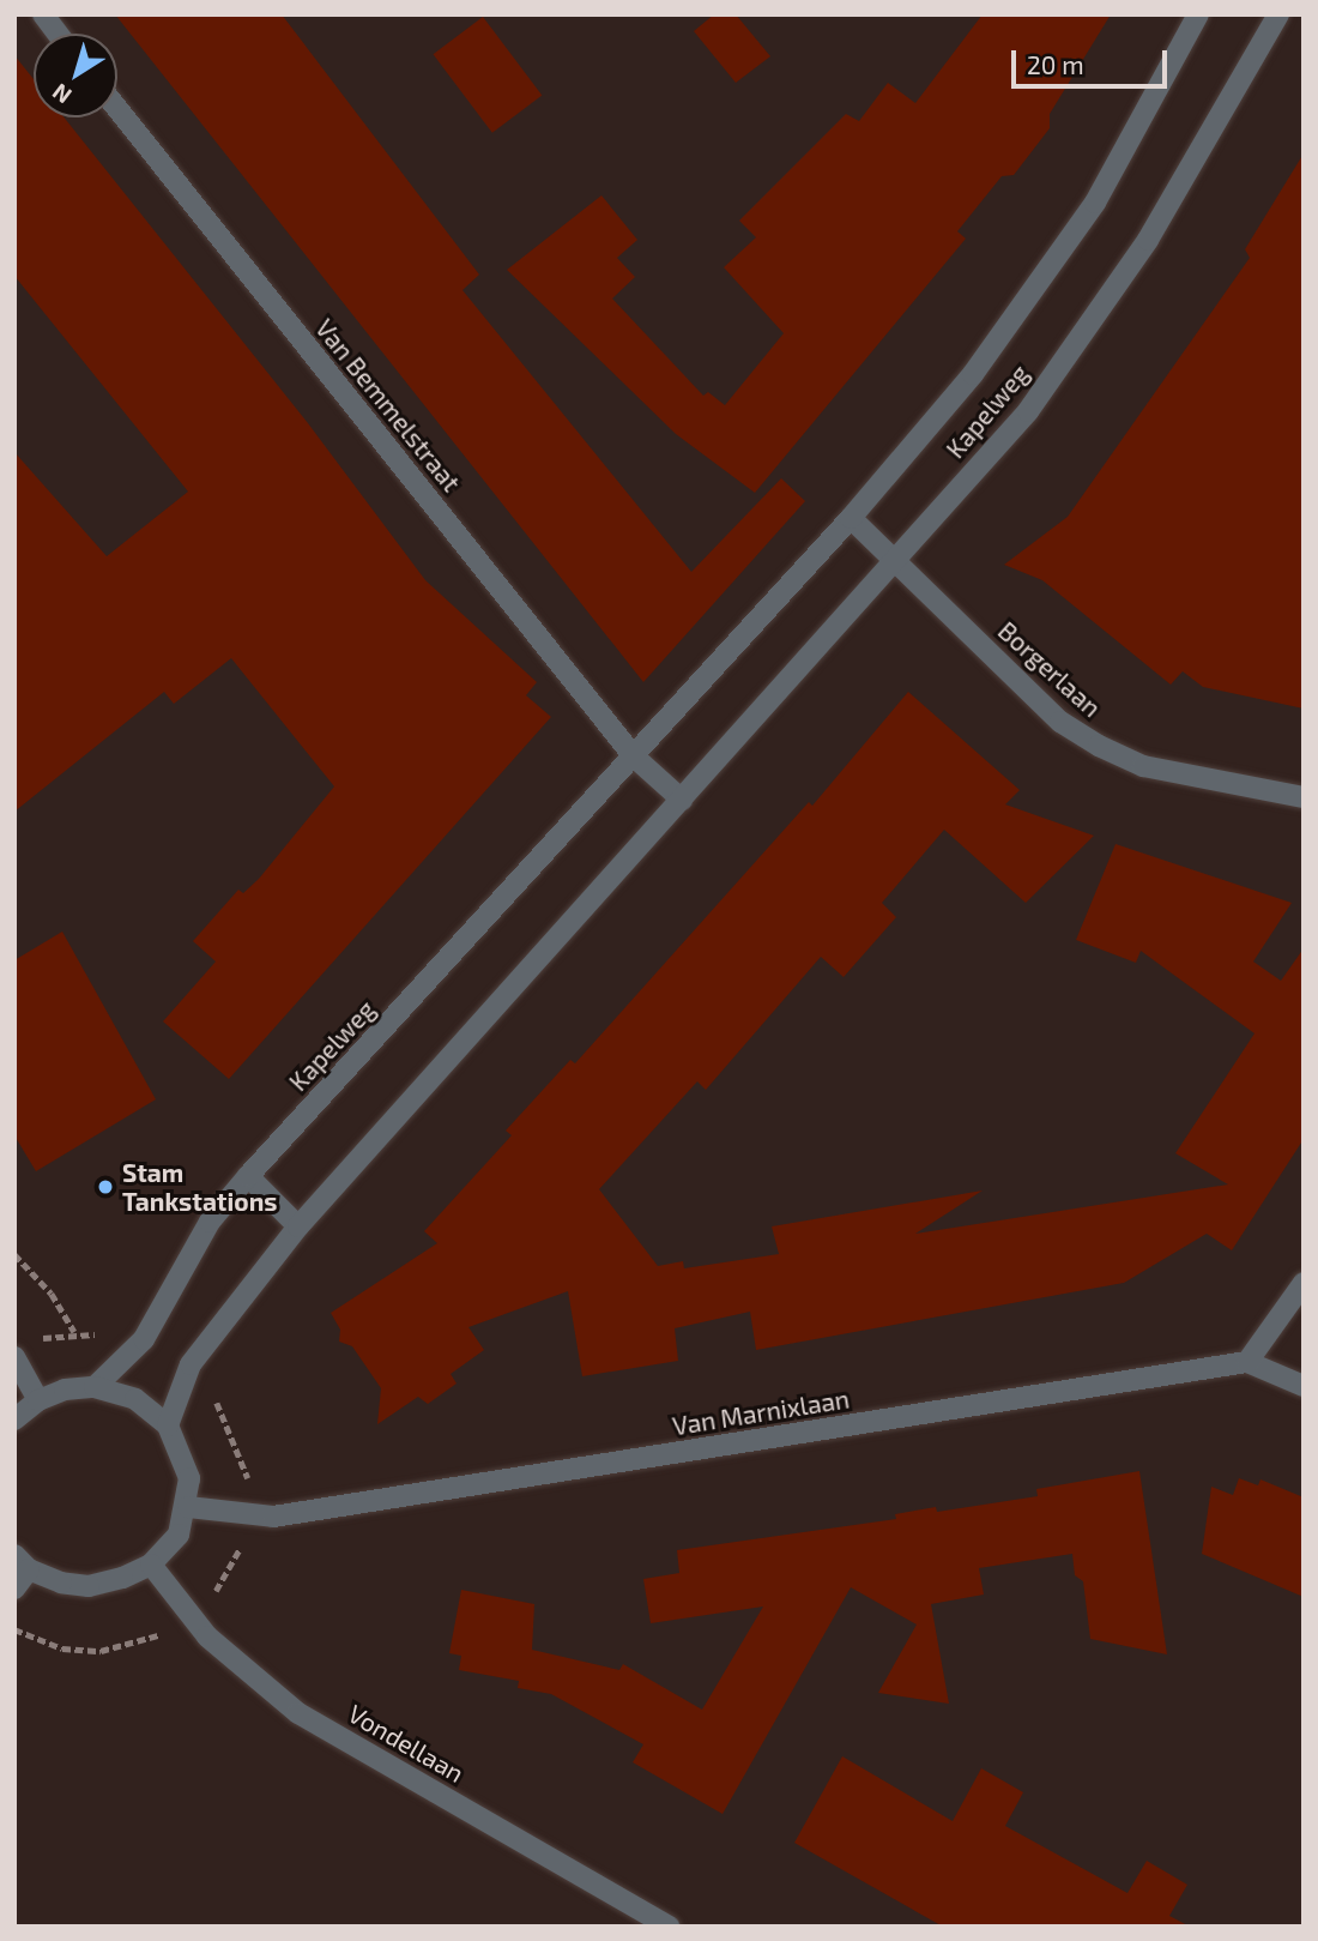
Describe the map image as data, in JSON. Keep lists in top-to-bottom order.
{
  "streets": {
    "street": [
      "Van Bemmelstraat",
      "Kapelweg",
      "Borgerlaan",
      "Van Marnixlaan",
      "Vondellaan"
    ]
  },
  "crossings": [
    ["Van Bemmelstraat", "Kapelweg"],
    ["Kapelweg", "Borgerlaan"]
  ],
  "places": ["Stam Tankstations"],
  "scale_bar": "20 m",
  "north": "bottom left"
}
